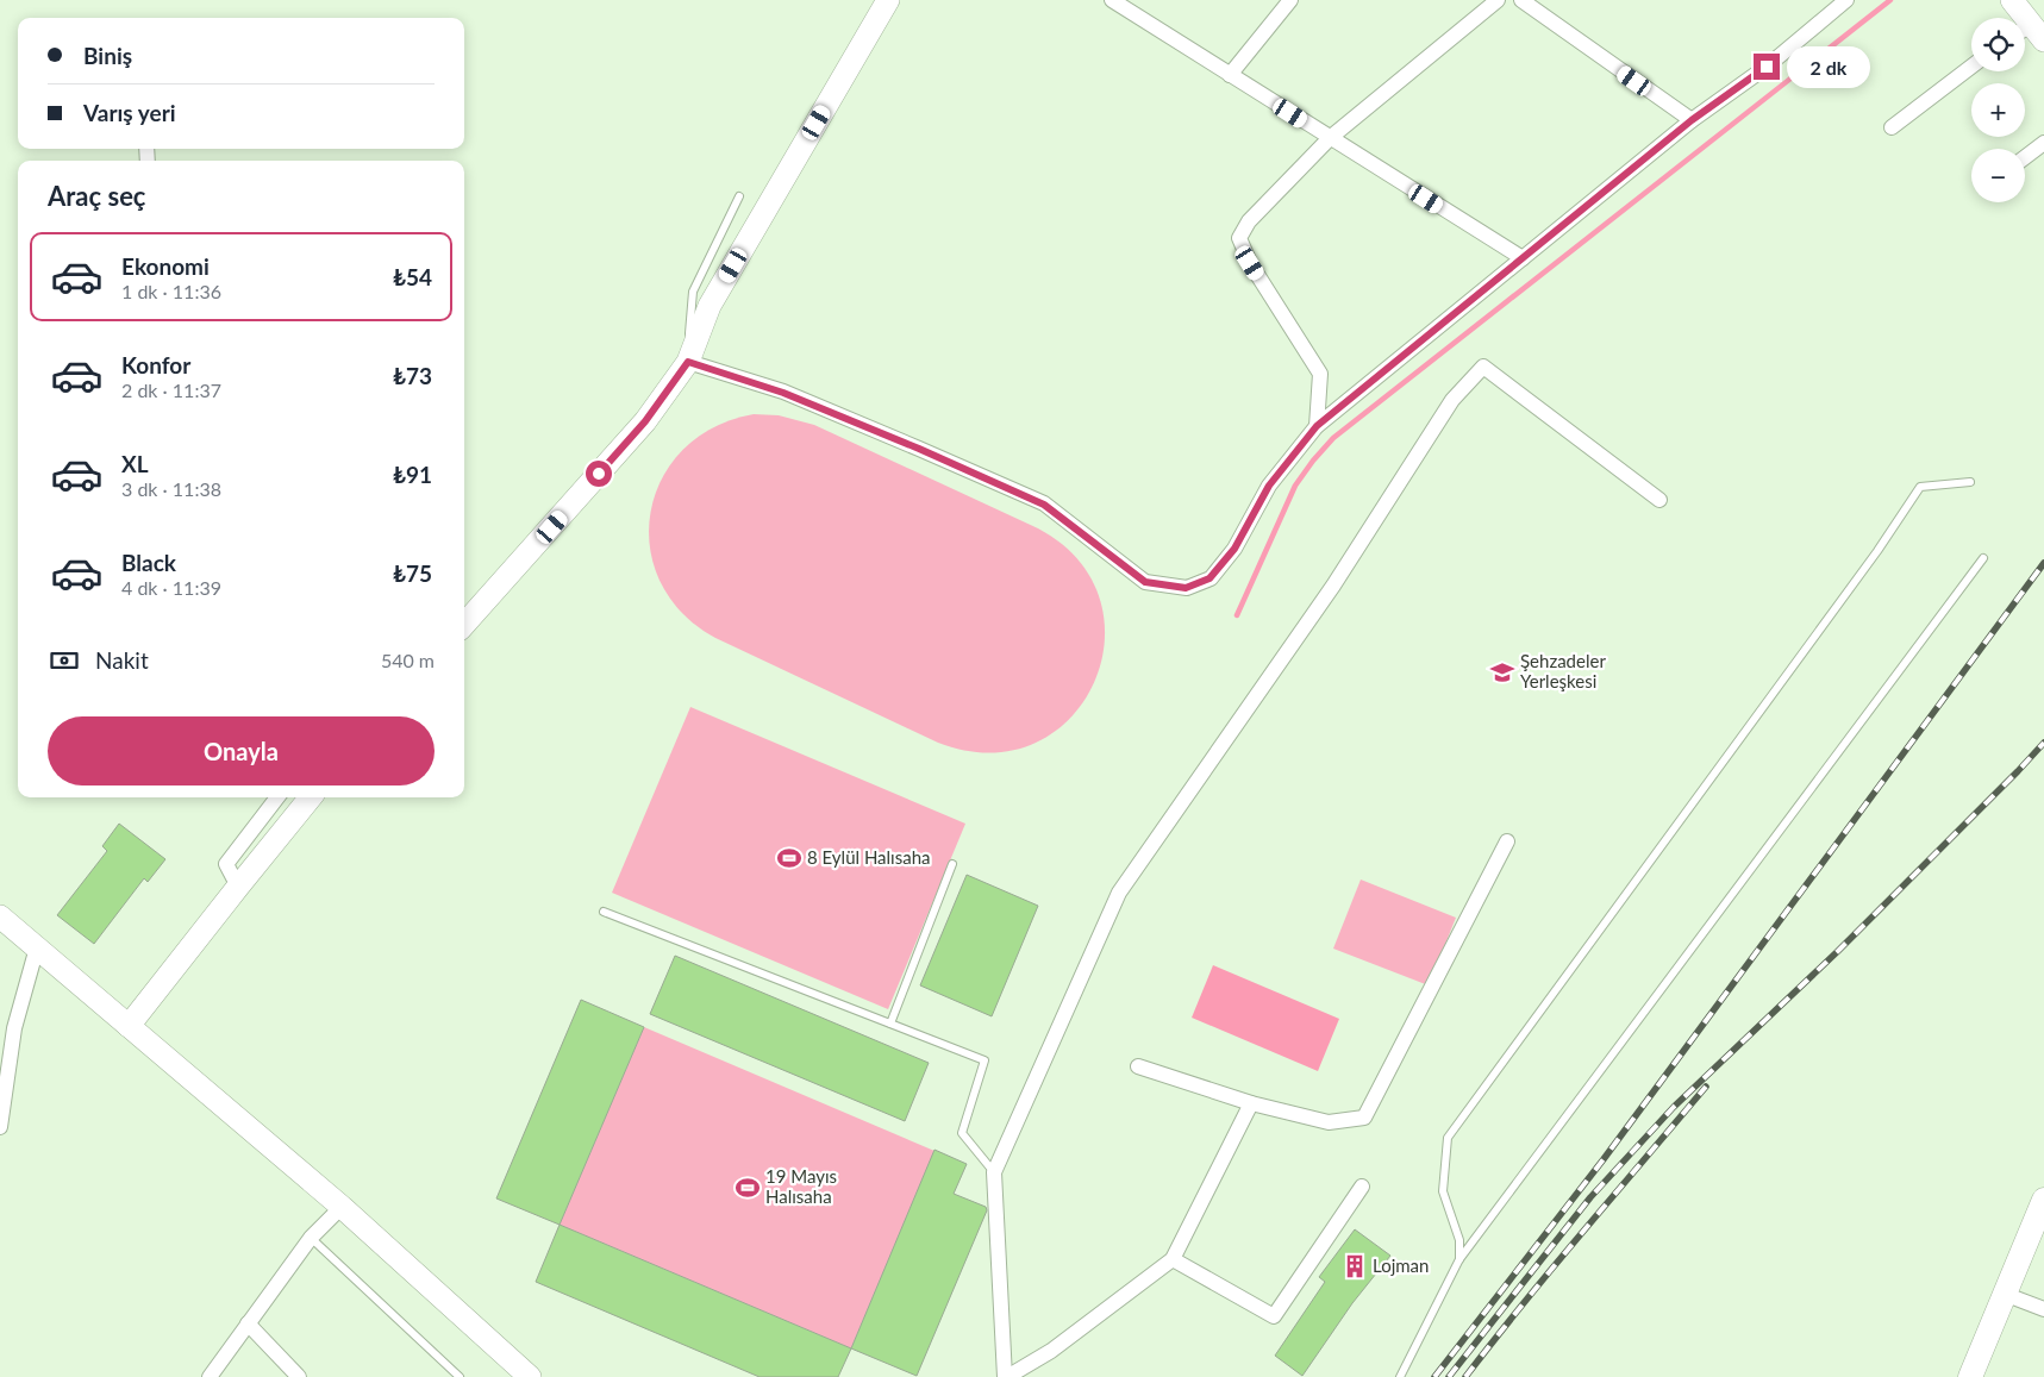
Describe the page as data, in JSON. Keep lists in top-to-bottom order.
{
  "places": {
    "school or university": ["Şehzadeler Yerleşkesi"],
    "sports": ["8 Eylül Halısaha", "19 Mayıs Halısaha"],
    "building": ["Lojman"]
  },
  "page": {
    "map_buttons": ["+", "−"],
    "banner": ["Biniş", "Varış yeri"],
    "bubble": "2 dk",
    "heading": "Araç seç",
    "list": [
      {
        "name": "Ekonomi",
        "note": "1 dk · 11:36",
        "value": "₺54"
      },
      {
        "name": "Konfor",
        "note": "2 dk · 11:37",
        "value": "₺73"
      },
      {
        "name": "XL",
        "note": "3 dk · 11:38",
        "value": "₺91"
      },
      {
        "name": "Black",
        "note": "4 dk · 11:39",
        "value": "₺75"
      }
    ],
    "pay": ["Nakit", "540 m"],
    "buttons": "Onayla"
  }
}
